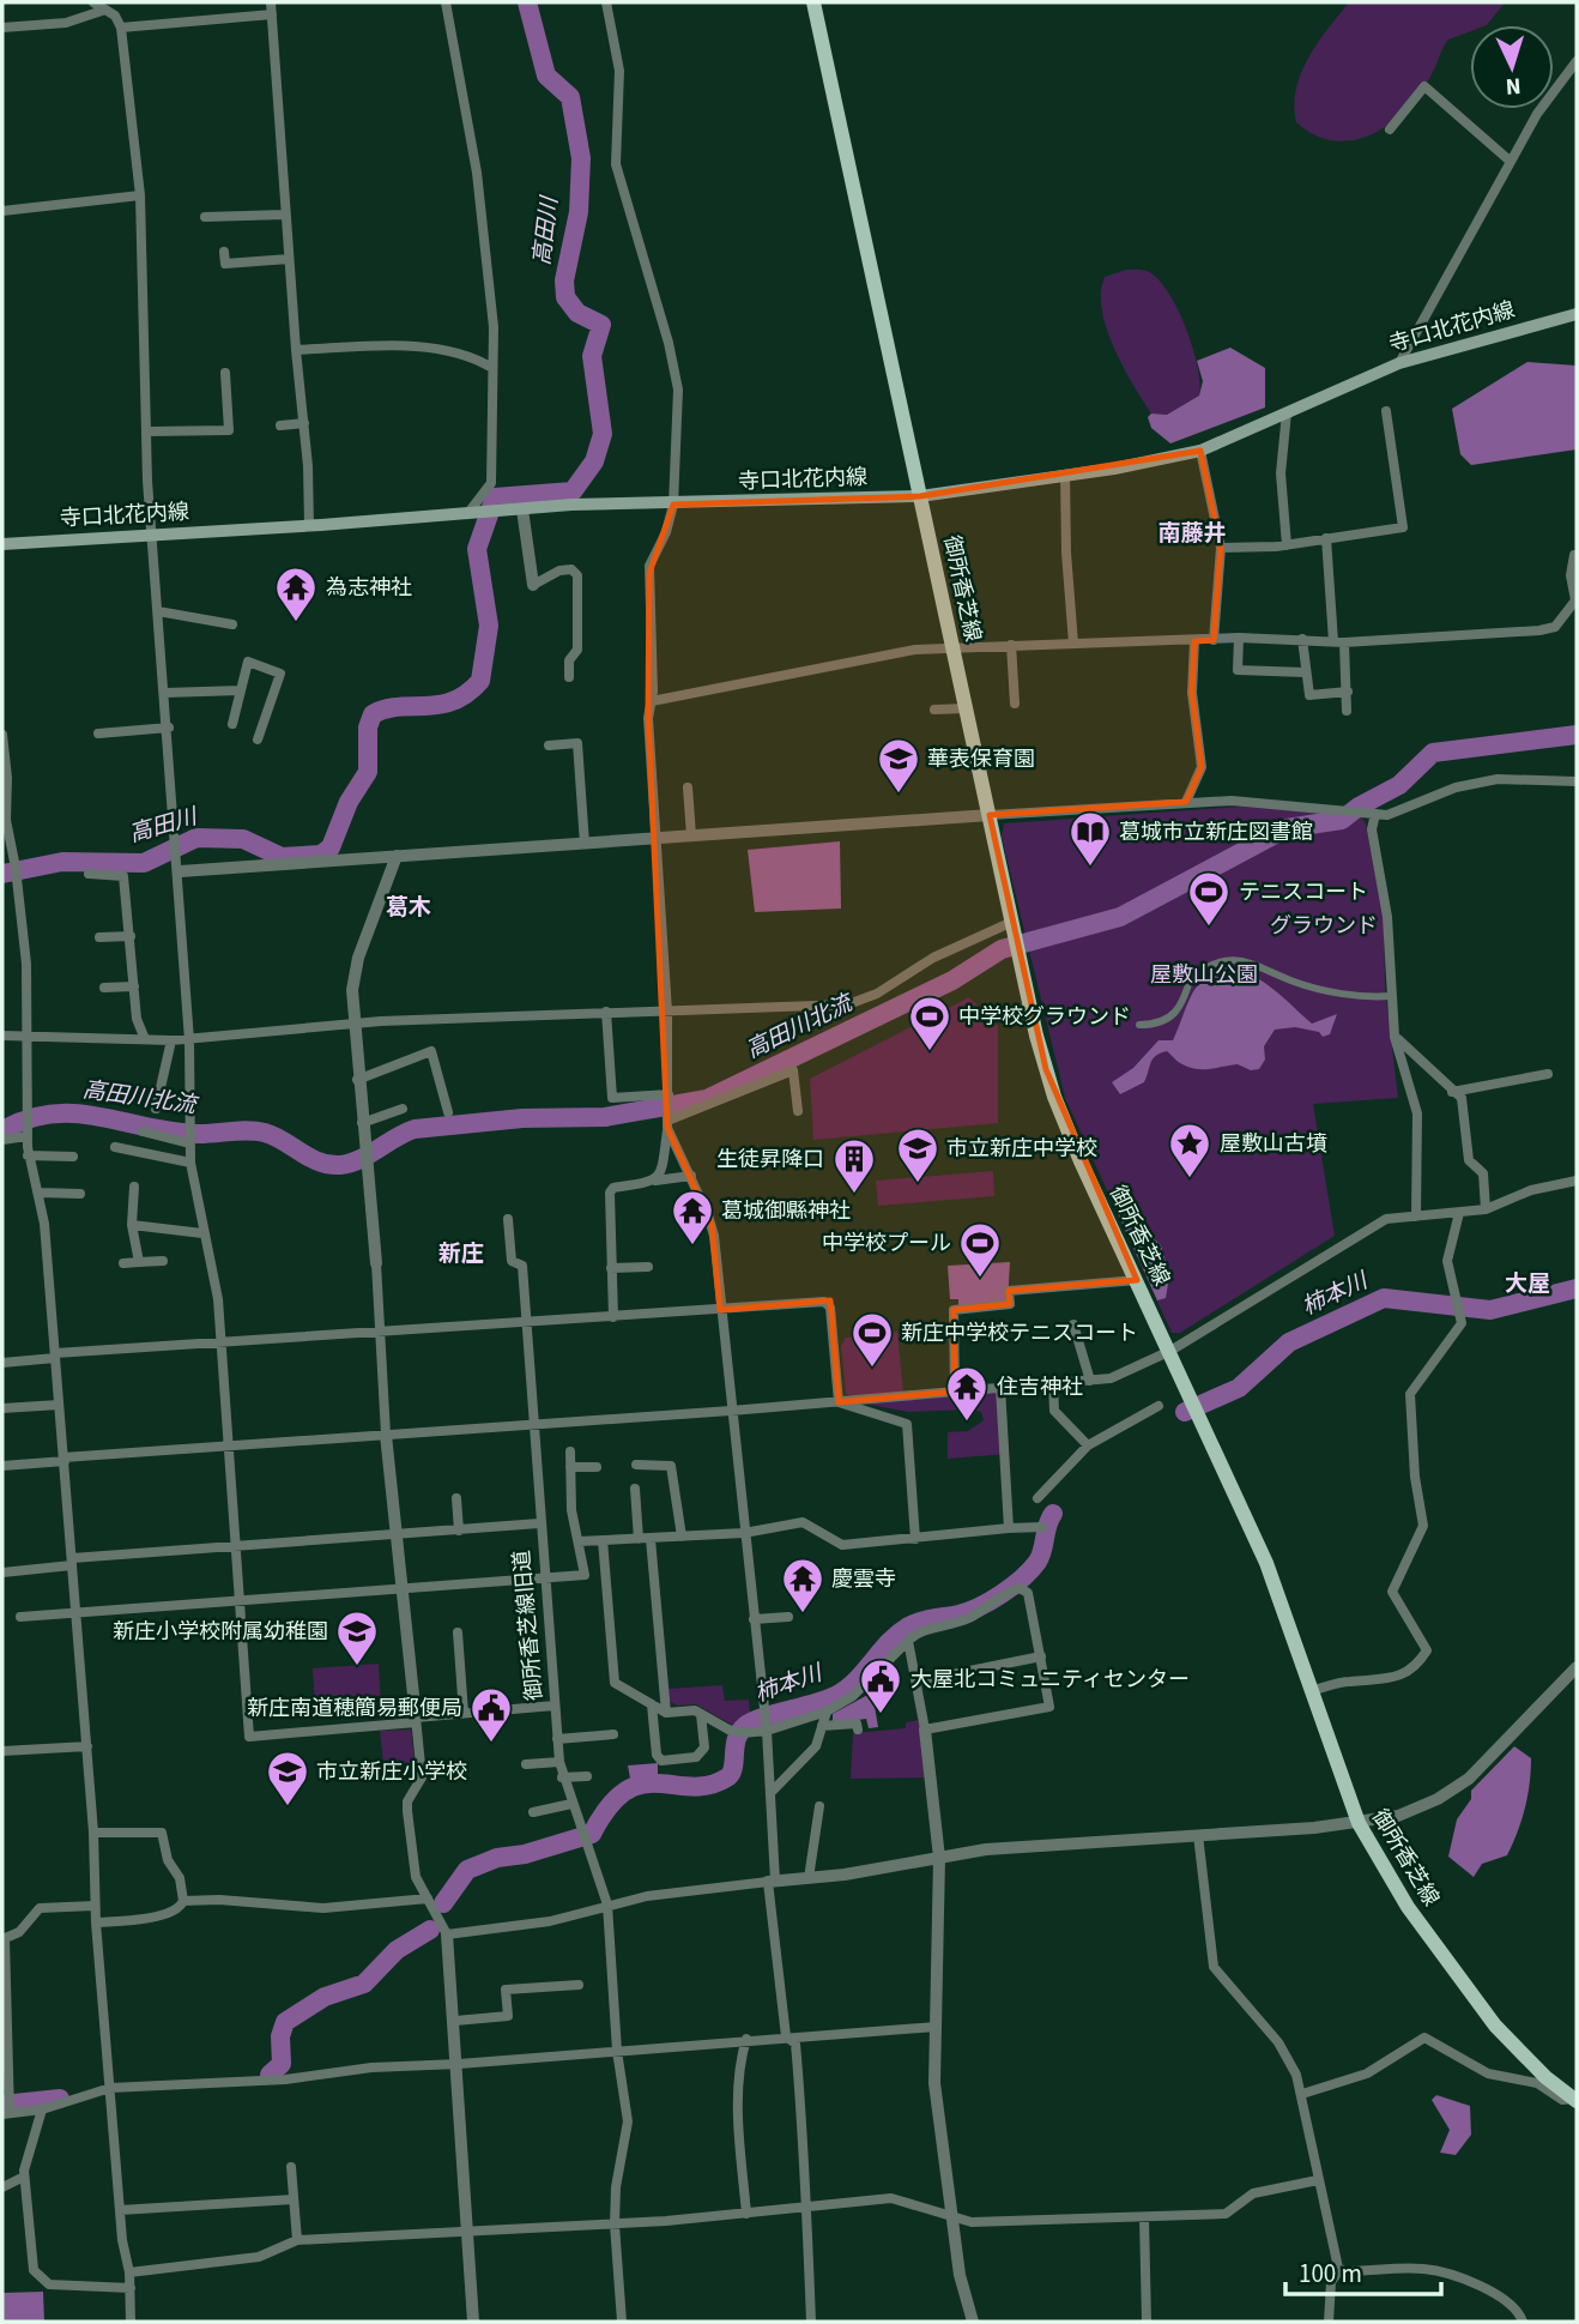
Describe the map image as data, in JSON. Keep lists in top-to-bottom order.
{
  "streets": {
    "main road": ["寺口北花内線", "御所香芝線"],
    "street": ["御所香芝線旧道"]
  },
  "crossings": [
    ["寺口北花内線", "御所香芝線"]
  ],
  "districts": [
    "南藤井",
    "葛木",
    "新庄",
    "大屋"
  ],
  "water": ["高田川", "高田川北流", "柿本川"],
  "parks": ["グラウンド", "屋敷山公園"],
  "places": {
    "temple": [
      "為志神社",
      "葛城御縣神社",
      "住吉神社",
      "慶雲寺"
    ],
    "school or university": [
      "華表保育園",
      "市立新庄中学校",
      "新庄小学校附属幼稚園",
      "市立新庄小学校"
    ],
    "library": ["葛城市立新庄図書館"],
    "sports": [
      "テニスコート",
      "中学校グラウンド",
      "中学校プール",
      "新庄中学校テニスコート"
    ],
    "place": ["屋敷山古墳"],
    "building": ["生徒昇降口"],
    "public building": ["大屋北コミュニティセンター", "新庄南道穂簡易郵便局"]
  },
  "scale_bar": "100 m",
  "north": "bottom"
}
